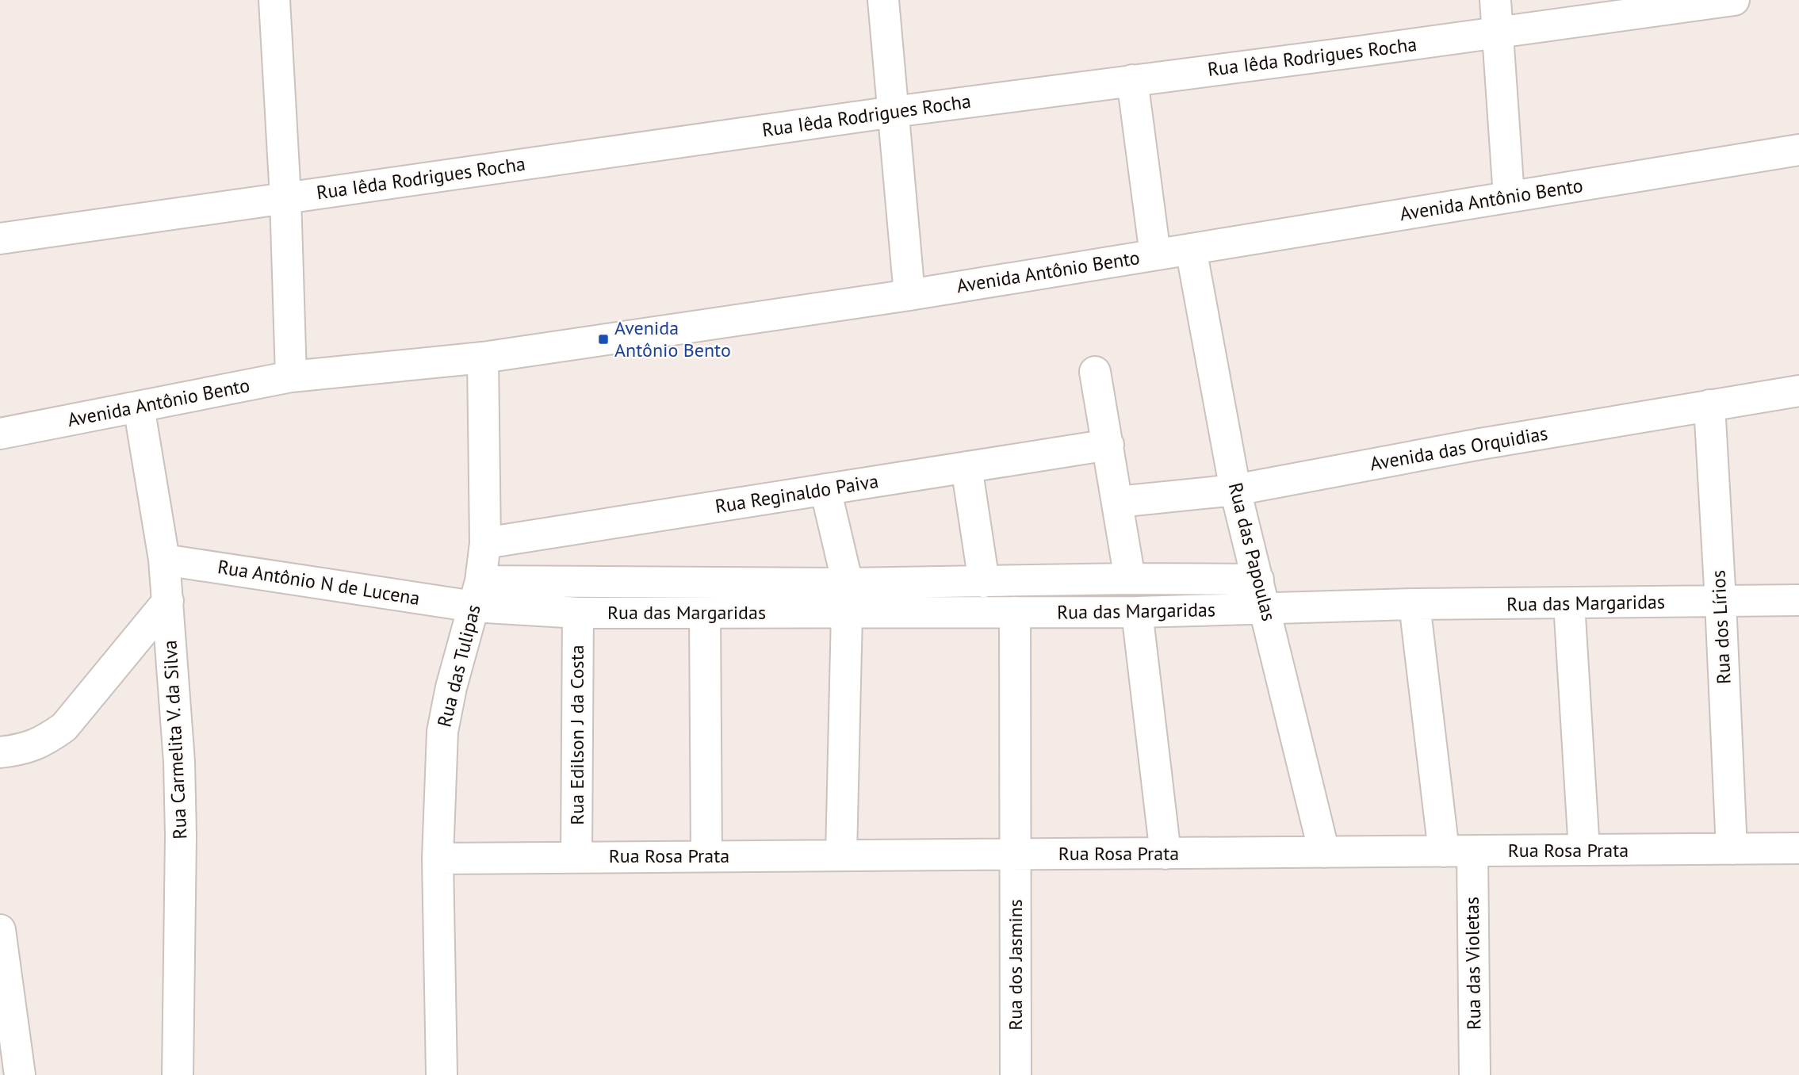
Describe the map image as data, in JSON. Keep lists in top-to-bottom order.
{
  "streets": {
    "street": [
      "Rua Iêda Rodrigues Rocha",
      "Avenida Antônio Bento",
      "Avenida das Orquidias",
      "Rua Reginaldo Paiva",
      "Rua das Papoulas",
      "Rua Antônio N de Lucena",
      "Rua das Margaridas",
      "Rua dos Lírios",
      "Rua das Tulipas",
      "Rua Edilson J da Costa",
      "Rua Carmelita V. da Silva",
      "Rua Rosa Prata",
      "Rua das Violetas",
      "Rua dos Jasmins"
    ]
  },
  "crossings": [
    ["Avenida Antônio Bento", "Rua das Papoulas"],
    ["Avenida Antônio Bento", "Rua das Tulipas"],
    ["Avenida Antônio Bento", "Rua Carmelita V. da Silva"],
    ["Avenida das Orquidias", "Rua das Papoulas"],
    ["Avenida das Orquidias", "Rua dos Lírios"],
    ["Rua Reginaldo Paiva", "Rua das Tulipas"],
    ["Rua das Papoulas", "Rua das Margaridas"],
    ["Rua das Papoulas", "Rua Rosa Prata"],
    ["Rua Antônio N de Lucena", "Rua das Margaridas"],
    ["Rua Antônio N de Lucena", "Rua das Tulipas"],
    ["Rua Antônio N de Lucena", "Rua Carmelita V. da Silva"],
    ["Rua das Margaridas", "Rua dos Lírios"],
    ["Rua das Margaridas", "Rua das Tulipas"],
    ["Rua das Margaridas", "Rua Edilson J da Costa"],
    ["Rua das Margaridas", "Rua das Violetas"],
    ["Rua dos Lírios", "Rua Rosa Prata"],
    ["Rua das Tulipas", "Rua Rosa Prata"],
    ["Rua Edilson J da Costa", "Rua Rosa Prata"],
    ["Rua Rosa Prata", "Rua das Violetas"],
    ["Rua Rosa Prata", "Rua dos Jasmins"]
  ],
  "places": {
    "transit": ["Avenida Antônio Bento"]
  }
}
